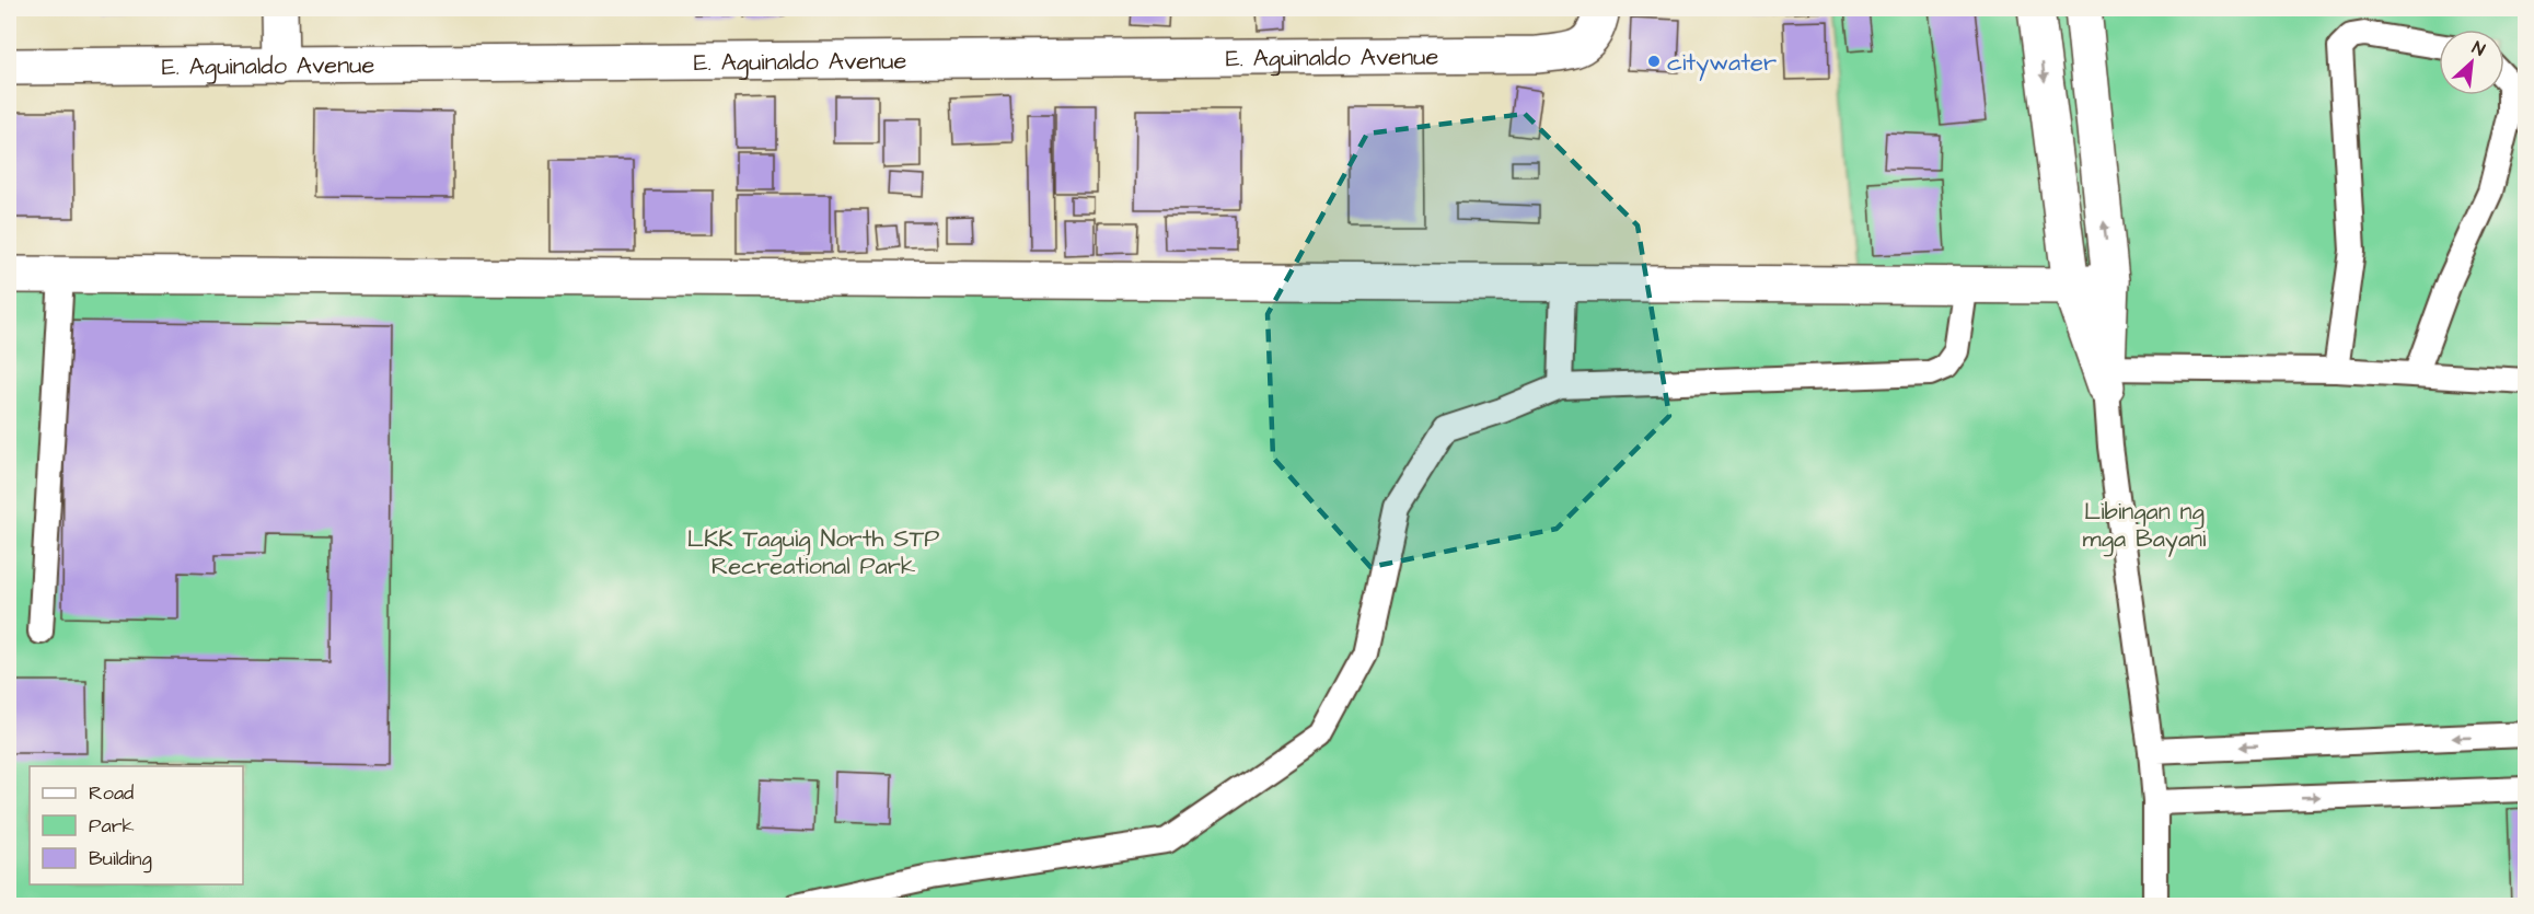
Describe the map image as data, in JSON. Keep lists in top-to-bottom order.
{
  "streets": {
    "street": ["E. Aguinaldo Avenue"]
  },
  "parks": ["Libingan ng mga Bayani", "LKK Taguig North STP Recreational Park"],
  "places": ["citywater"],
  "legend": ["Road", "Park", "Building"],
  "north": "top right"
}
